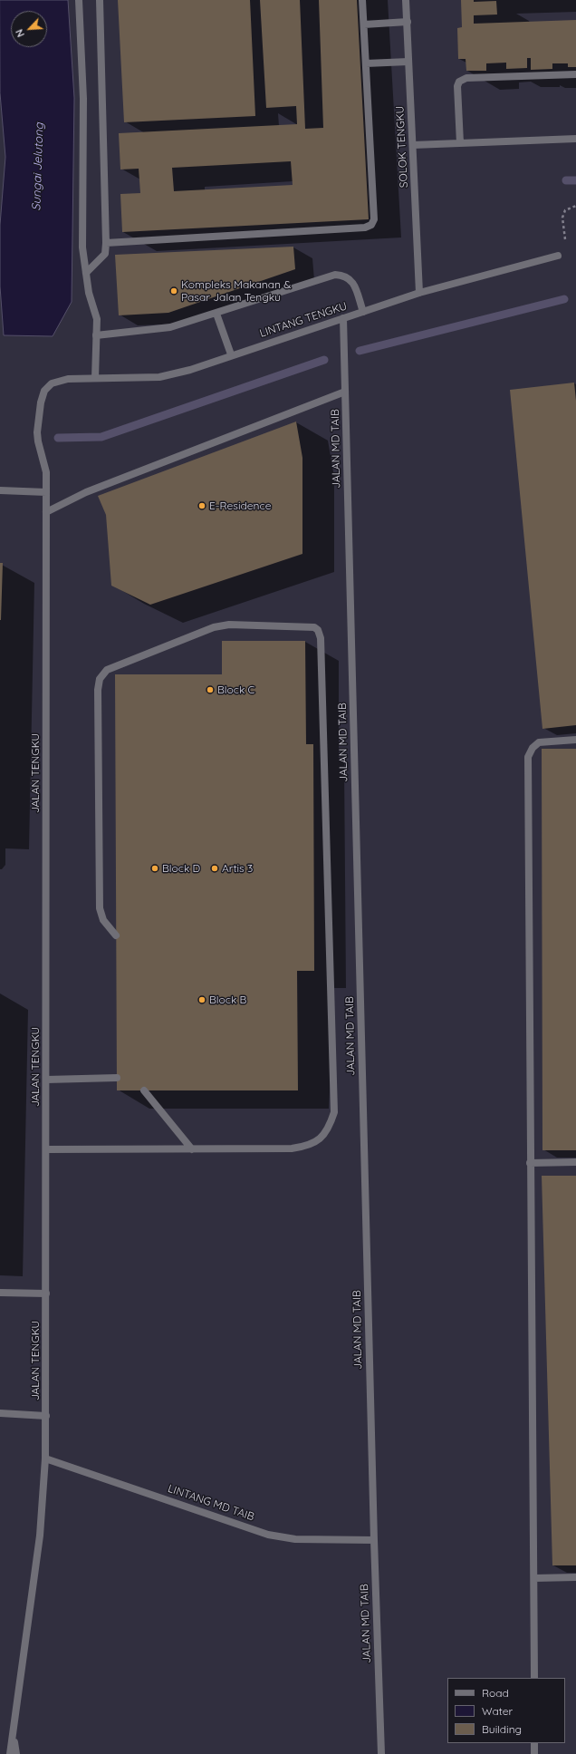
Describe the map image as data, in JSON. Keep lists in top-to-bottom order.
{
  "streets": {
    "street": [
      "SOLOK TENGKU",
      "LINTANG TENGKU",
      "JALAN MD TAIB",
      "JALAN TENGKU",
      "LINTANG MD TAIB"
    ]
  },
  "crossings": [
    ["SOLOK TENGKU", "LINTANG TENGKU"],
    ["LINTANG TENGKU", "JALAN MD TAIB"],
    ["LINTANG TENGKU", "JALAN TENGKU"],
    ["JALAN MD TAIB", "LINTANG MD TAIB"],
    ["JALAN TENGKU", "LINTANG MD TAIB"]
  ],
  "water": ["Sungai Jelutong"],
  "places": [
    "Kompleks Makanan & Pasar Jalan Tengku",
    "E-Residence",
    "Block C",
    "Block D",
    "Artis 3",
    "Block B"
  ],
  "legend": ["Road", "Water", "Building"],
  "north": "bottom left"
}
